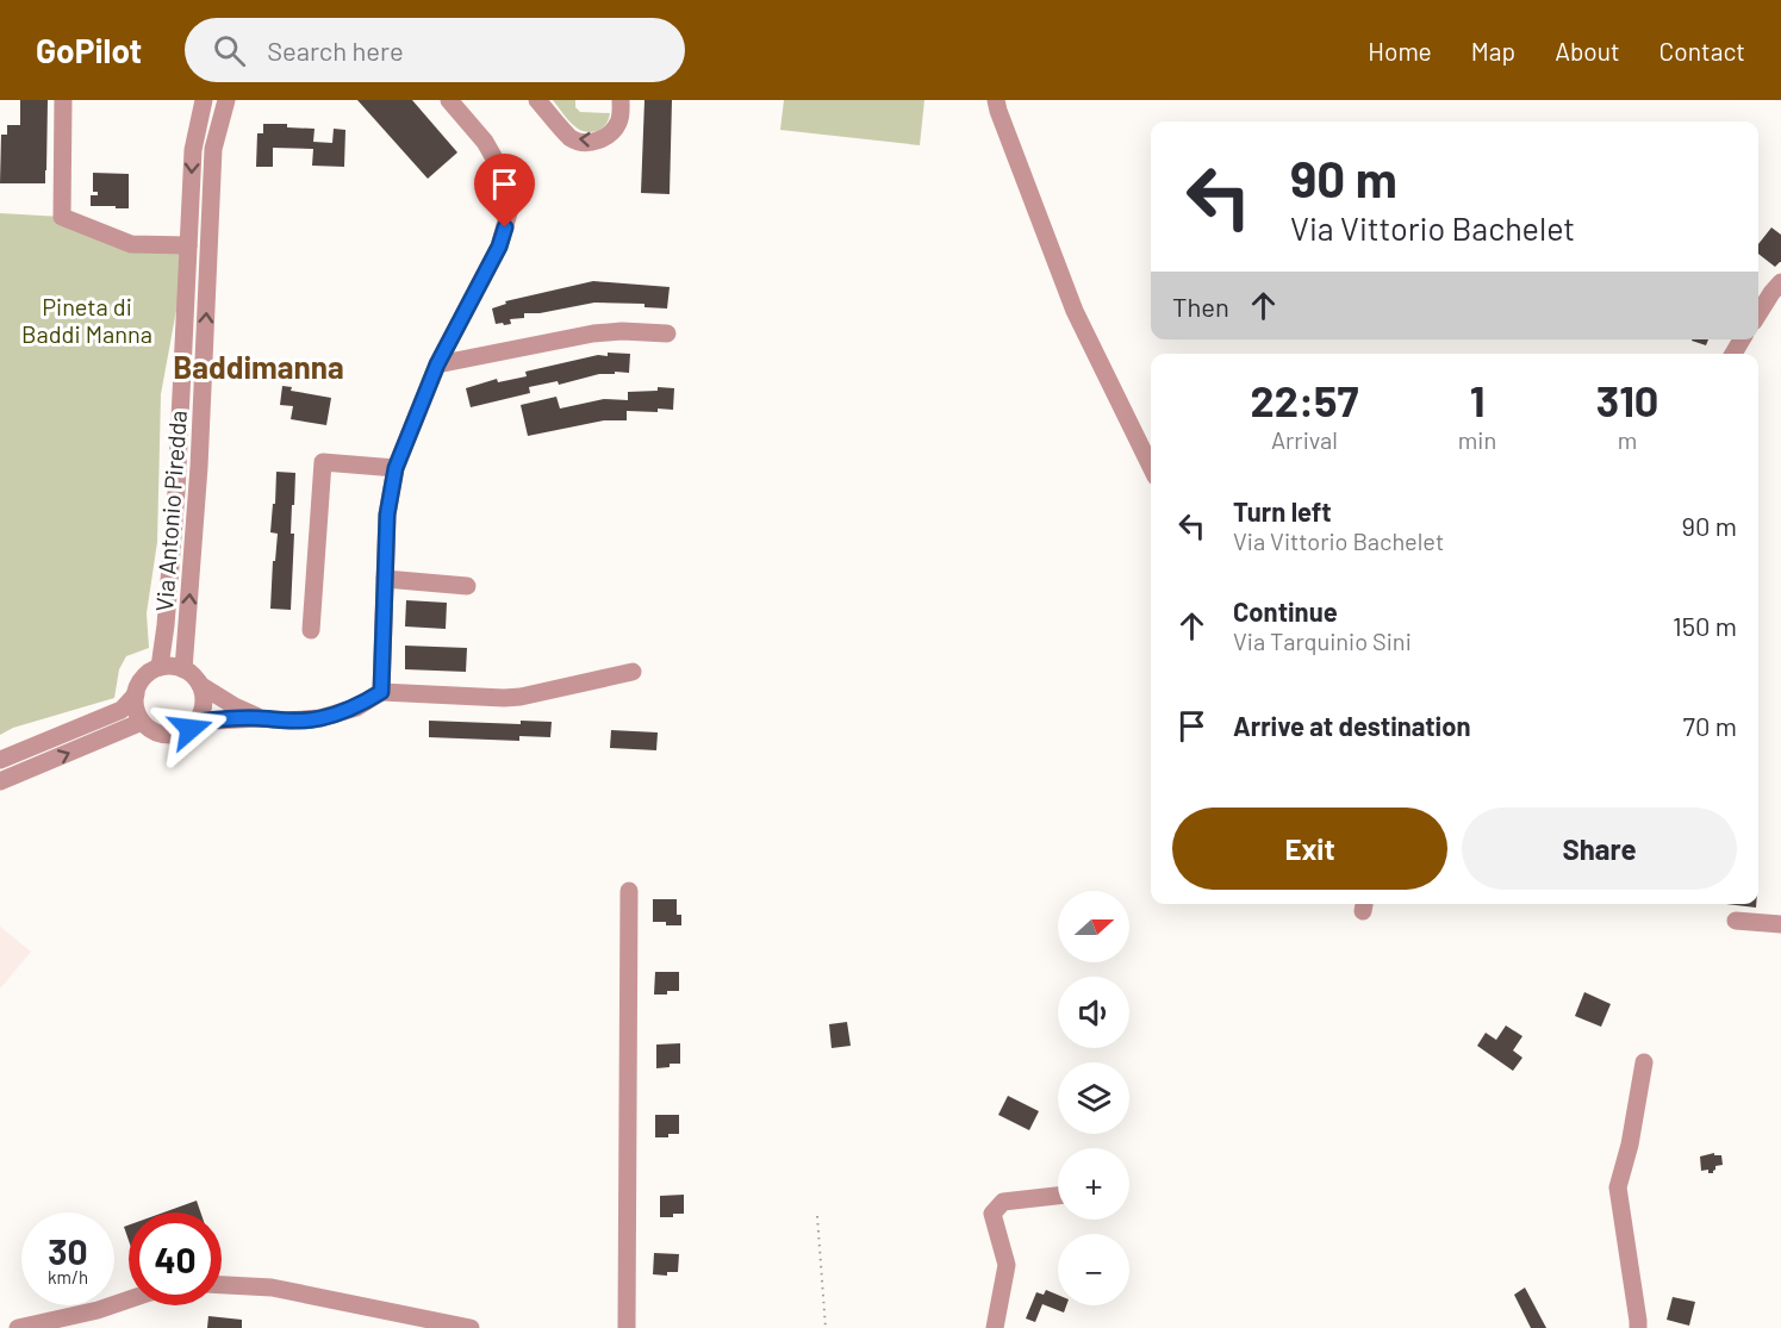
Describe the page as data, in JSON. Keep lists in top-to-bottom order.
{
  "streets": {
    "street": ["Via Antonio Piredda"]
  },
  "districts": ["Baddimanna"],
  "parks": ["Pineta di Baddi Manna"],
  "north": "right",
  "page": {
    "header": "GoPilot",
    "search": "Search here",
    "nav": [
      "Home",
      "Map",
      "About",
      "Contact"
    ],
    "turn": ["90 m", "Via Vittorio Bachelet"],
    "then": "Then",
    "eta": [
      "22:57",
      "Arrival",
      "1",
      "min",
      "310",
      "m"
    ],
    "list": [
      {
        "name": "Turn left",
        "note": "Via Vittorio Bachelet",
        "value": "90 m"
      },
      {
        "name": "Continue",
        "note": "Via Tarquinio Sini",
        "value": "150 m"
      },
      {
        "name": "Arrive at destination",
        "value": "70 m"
      }
    ],
    "buttons": ["Exit", "Share"],
    "map_buttons": ["+", "−"],
    "speed": "30 km/h",
    "limit": "40"
  }
}
